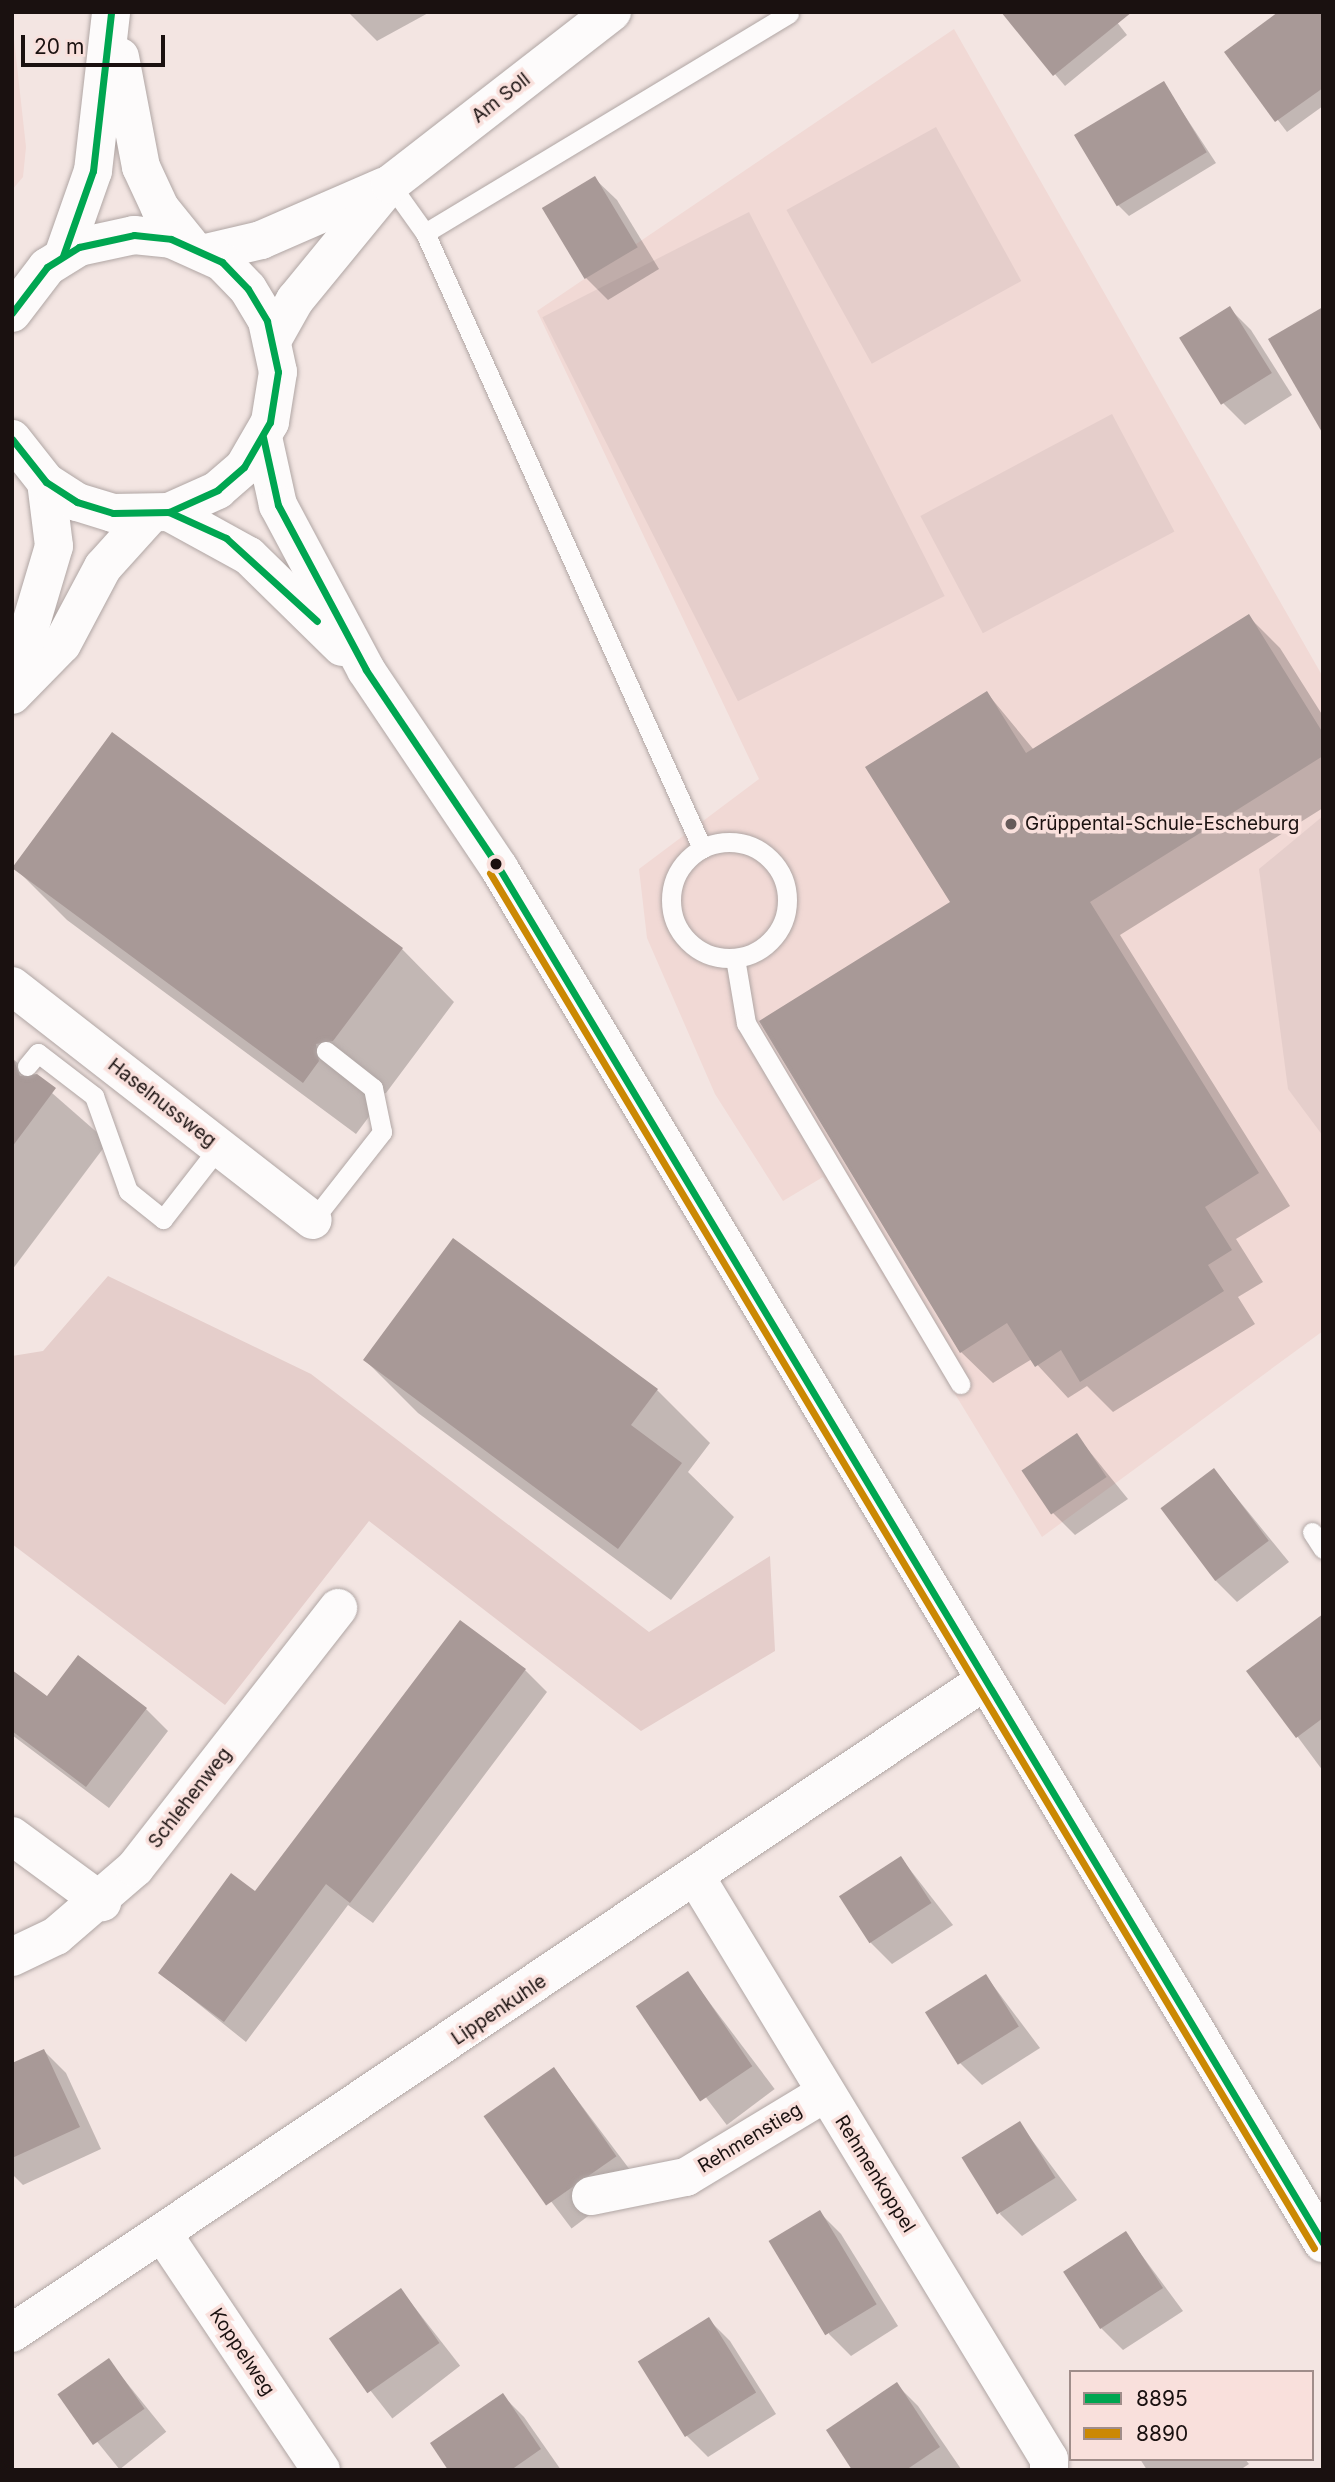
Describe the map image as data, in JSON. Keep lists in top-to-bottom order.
{
  "streets": {
    "street": [
      "Am Soll",
      "Haselnussweg",
      "Schlehenweg",
      "Lippenkuhle",
      "Rehmenstieg",
      "Rehmenkoppel",
      "Koppelweg"
    ]
  },
  "crossings": [
    ["Lippenkuhle", "Rehmenkoppel"],
    ["Lippenkuhle", "Koppelweg"],
    ["Rehmenstieg", "Rehmenkoppel"]
  ],
  "places": ["Grüppental-Schule-Escheburg"],
  "lines": ["transit line 8895", "transit line 8890"],
  "legend": ["8895", "8890"],
  "scale_bar": "20 m"
}
